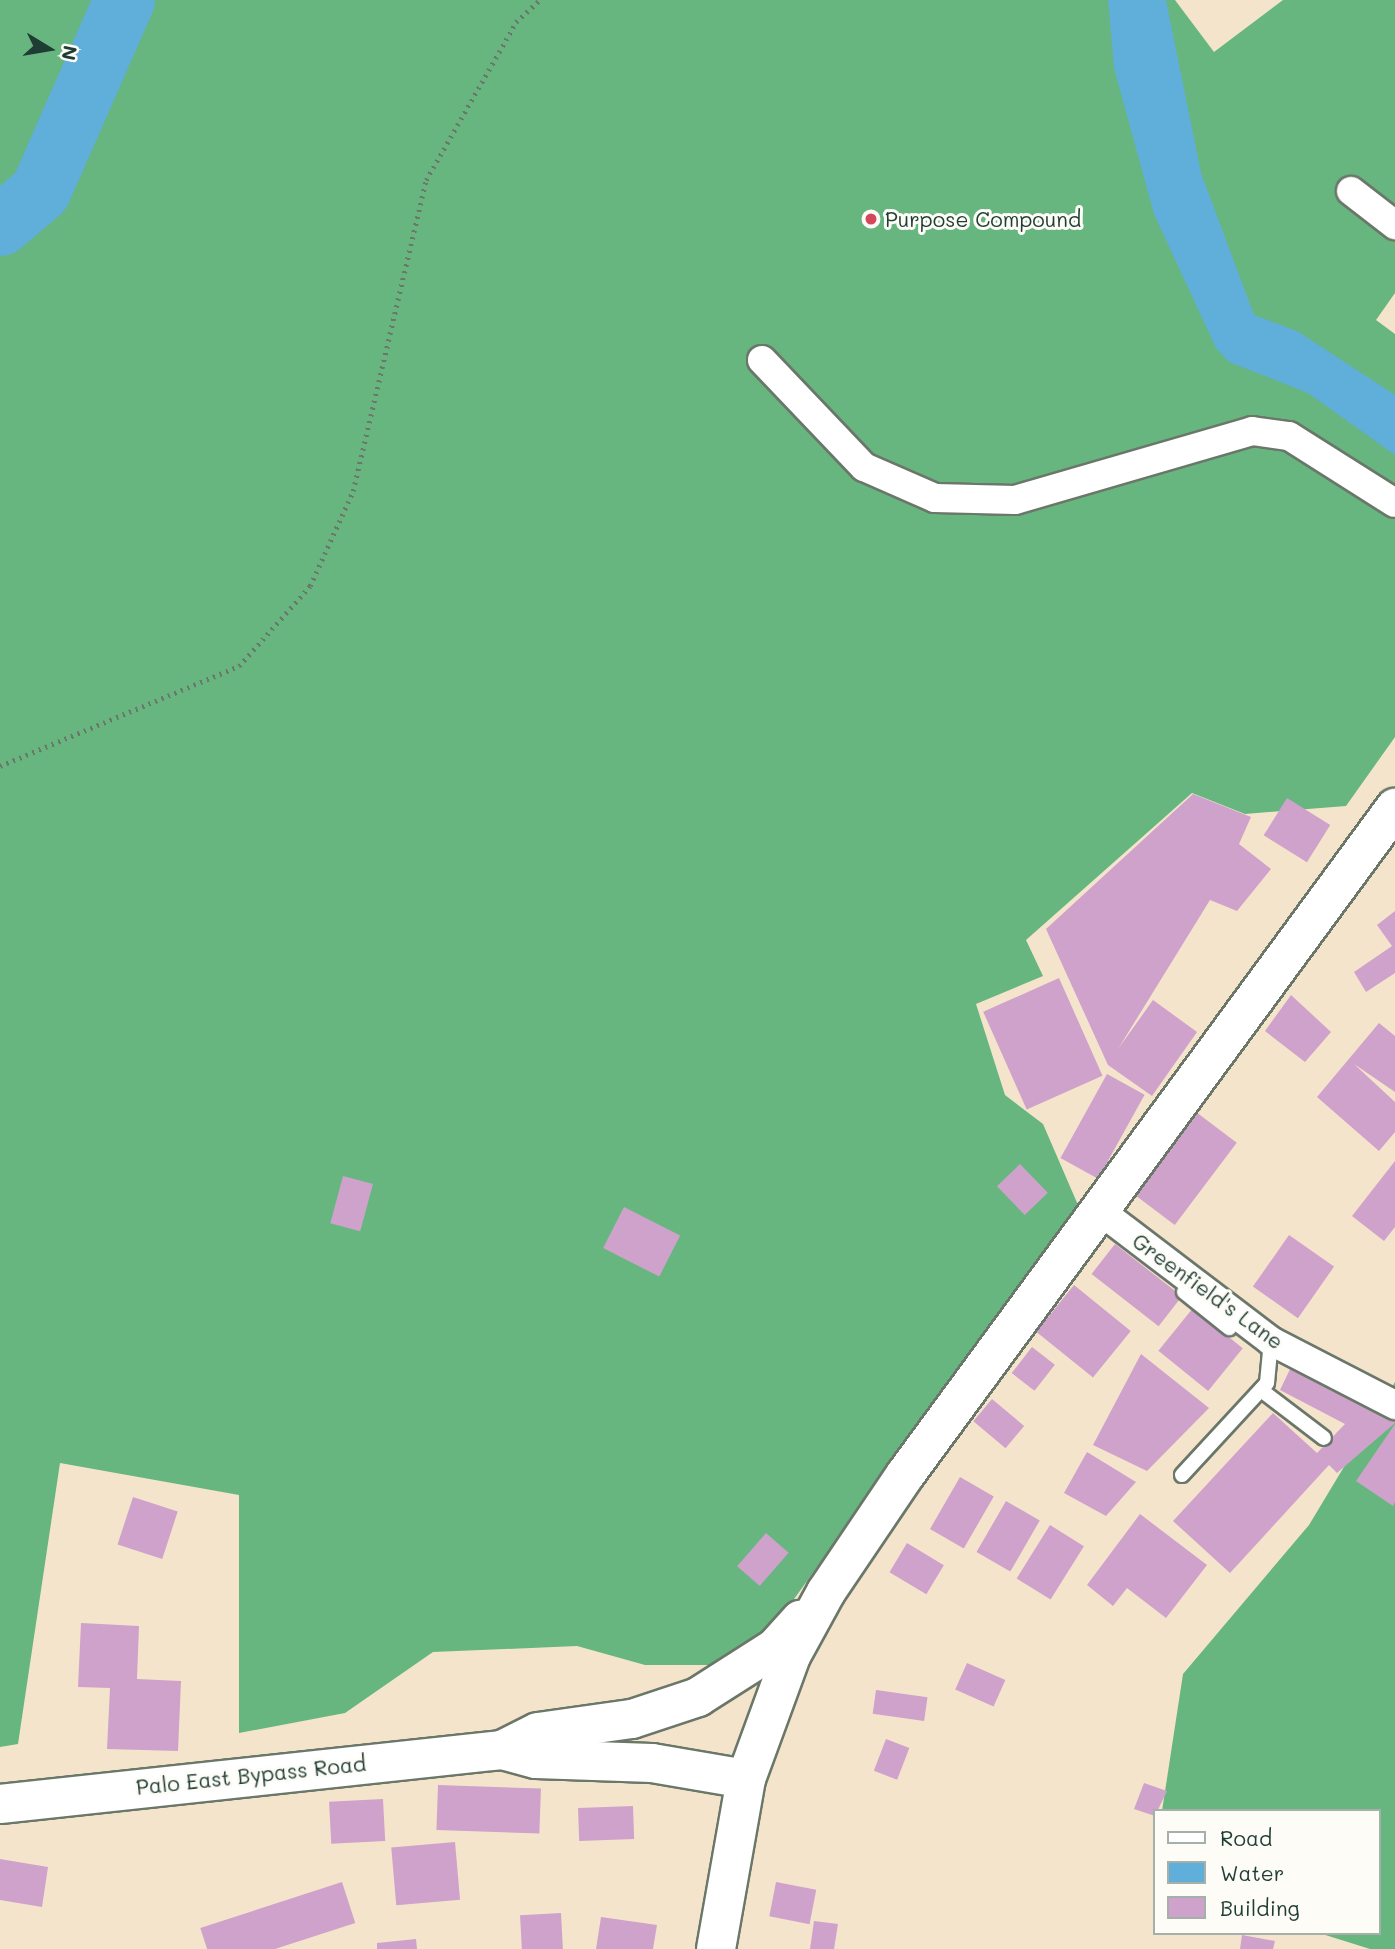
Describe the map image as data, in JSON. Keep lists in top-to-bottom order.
{
  "streets": {
    "main road": ["Palo East Bypass Road"],
    "street": ["Greenfield's Lane"]
  },
  "places": ["Purpose Compound"],
  "legend": ["Road", "Water", "Building"],
  "north": "right"
}
